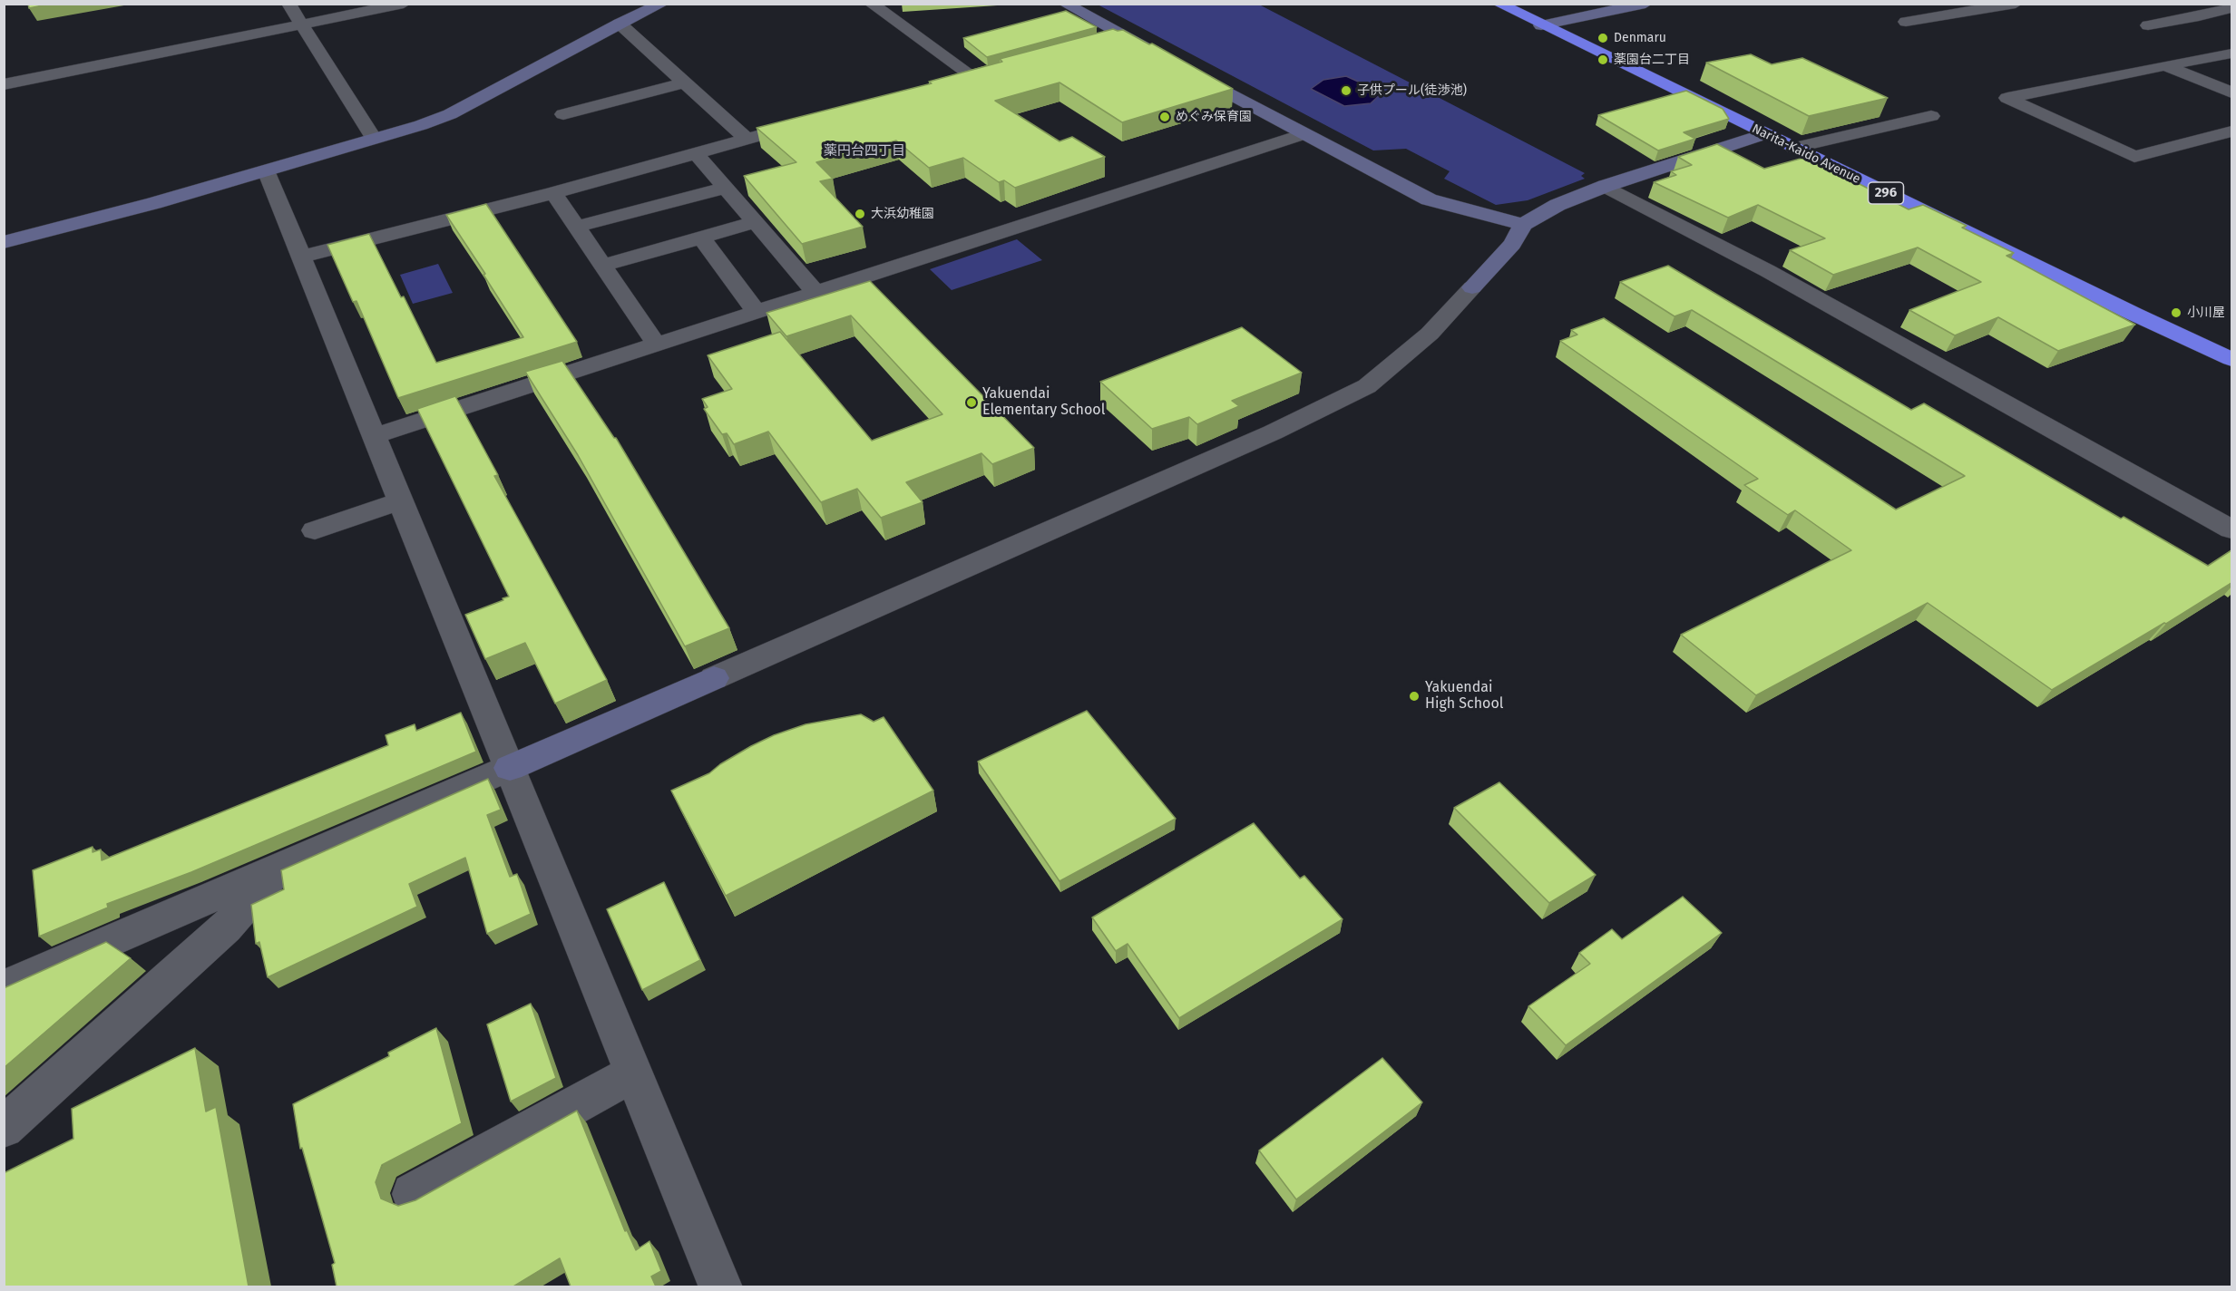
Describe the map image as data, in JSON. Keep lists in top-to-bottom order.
{
  "streets": {
    "highway": ["Narita-Kaido Avenue", "296"]
  },
  "districts": ["薬円台四丁目"],
  "places": [
    "Denmaru",
    "薬園台二丁目",
    "子供プール(徒渉池)",
    "めぐみ保育園",
    "大浜幼稚園",
    "小川屋",
    "Yakuendai Elementary School",
    "Yakuendai High School"
  ]
}
